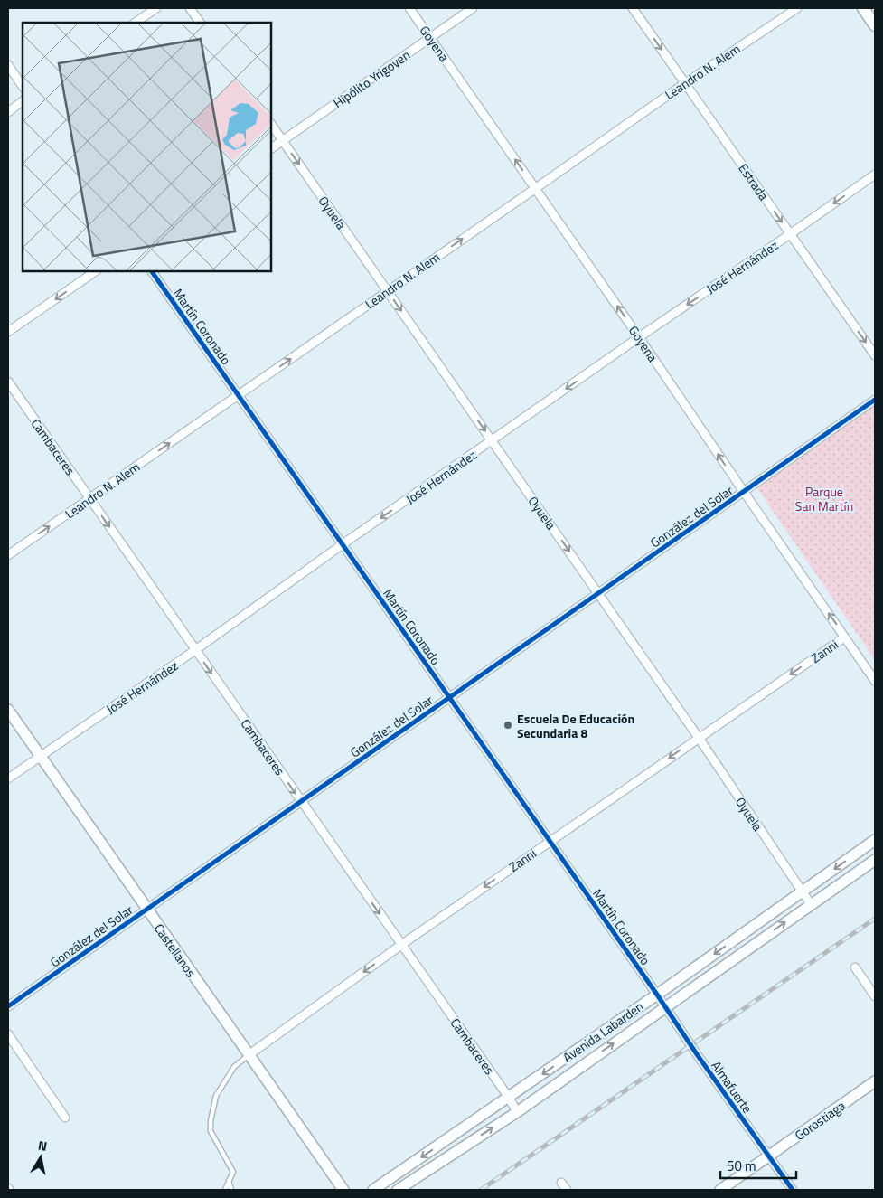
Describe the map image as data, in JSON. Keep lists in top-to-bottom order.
{
  "streets": {
    "street": [
      "Goyena",
      "Leandro N. Alem",
      "Hipólito Yrigoyen",
      "Estrada",
      "Oyuela",
      "José Hernández",
      "Martín Coronado",
      "Cambaceres",
      "González del Solar",
      "Zanni",
      "Castellanos",
      "Avenida Labarden",
      "Almafuerte",
      "Gorostiaga"
    ]
  },
  "crossings": [
    ["Goyena", "Leandro N. Alem"],
    ["Goyena", "Hipólito Yrigoyen"],
    ["Goyena", "José Hernández"],
    ["Goyena", "González del Solar"],
    ["Goyena", "Zanni"],
    ["Leandro N. Alem", "Estrada"],
    ["Leandro N. Alem", "Oyuela"],
    ["Leandro N. Alem", "Martín Coronado"],
    ["Leandro N. Alem", "Cambaceres"],
    ["Hipólito Yrigoyen", "Oyuela"],
    ["Estrada", "José Hernández"],
    ["Oyuela", "José Hernández"],
    ["Oyuela", "González del Solar"],
    ["Oyuela", "Zanni"],
    ["Oyuela", "Avenida Labarden"],
    ["José Hernández", "Martín Coronado"],
    ["José Hernández", "Cambaceres"],
    ["José Hernández", "Castellanos"],
    ["Martín Coronado", "González del Solar"],
    ["Martín Coronado", "Zanni"],
    ["Martín Coronado", "Avenida Labarden"],
    ["Martín Coronado", "Almafuerte"],
    ["Cambaceres", "González del Solar"],
    ["Cambaceres", "Zanni"],
    ["Cambaceres", "Avenida Labarden"],
    ["González del Solar", "Castellanos"],
    ["Zanni", "Castellanos"],
    ["Avenida Labarden", "Almafuerte"],
    ["Almafuerte", "Gorostiaga"]
  ],
  "one_way": [
    "Goyena",
    "Leandro N. Alem",
    "Estrada",
    "Oyuela",
    "José Hernández",
    "Cambaceres",
    "Zanni"
  ],
  "parks": ["Parque San Martín"],
  "places": ["Escuela De Educación Secundaria 8"],
  "scale_bar": "50 m",
  "north": "top"
}
